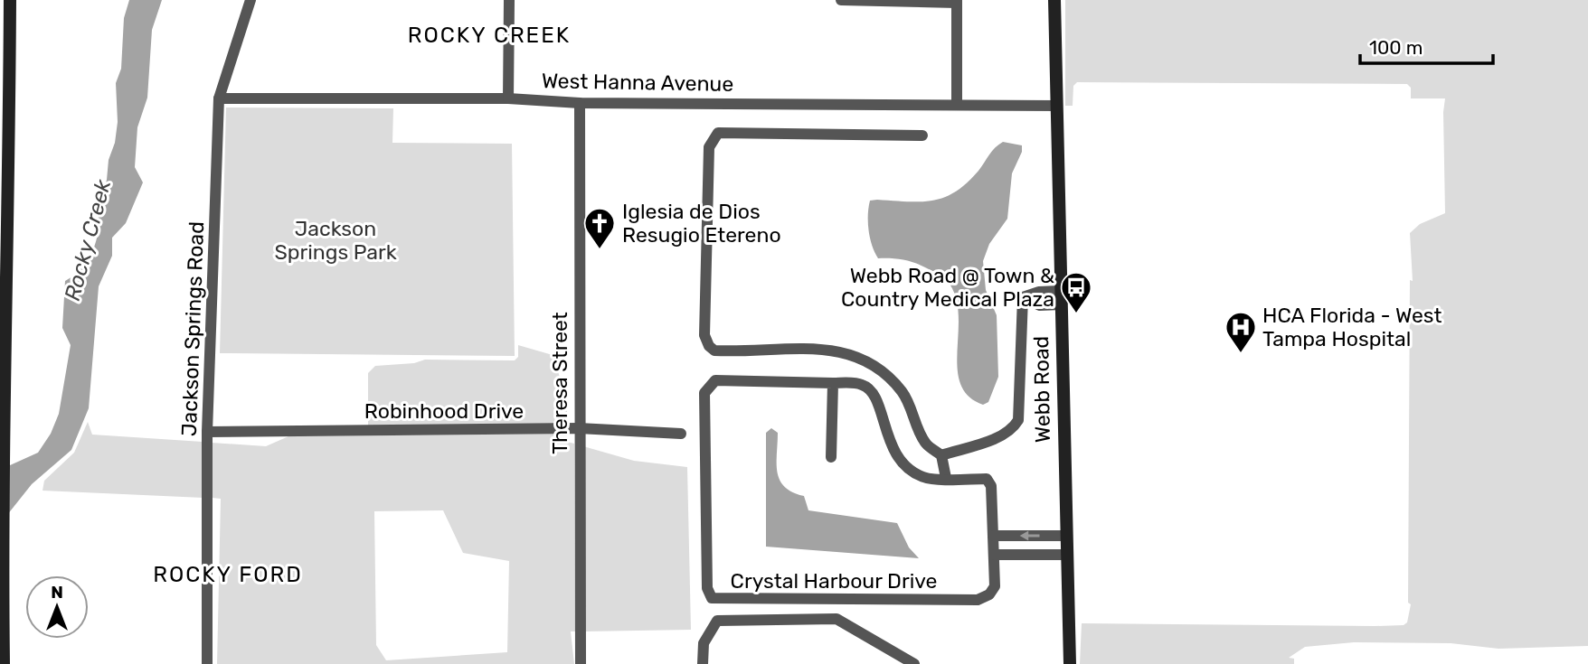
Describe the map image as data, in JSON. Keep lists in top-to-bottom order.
{
  "streets": {
    "street": [
      "West Hanna Avenue",
      "Jackson Springs Road",
      "Theresa Street",
      "Webb Road",
      "Robinhood Drive",
      "Crystal Harbour Drive"
    ]
  },
  "crossings": [
    ["West Hanna Avenue", "Jackson Springs Road"],
    ["West Hanna Avenue", "Theresa Street"],
    ["West Hanna Avenue", "Webb Road"],
    ["Jackson Springs Road", "Robinhood Drive"],
    ["Theresa Street", "Robinhood Drive"]
  ],
  "districts": ["ROCKY CREEK", "ROCKY FORD"],
  "water": ["Rocky Creek"],
  "parks": ["Jackson Springs Park"],
  "places": {
    "church": ["Iglesia de Dios Resugio Etereno"],
    "bus stop": ["Webb Road @ Town & Country Medical Plaza"],
    "hospital": ["HCA Florida - West Tampa Hospital"]
  },
  "scale_bar": "100 m",
  "north": "top"
}
